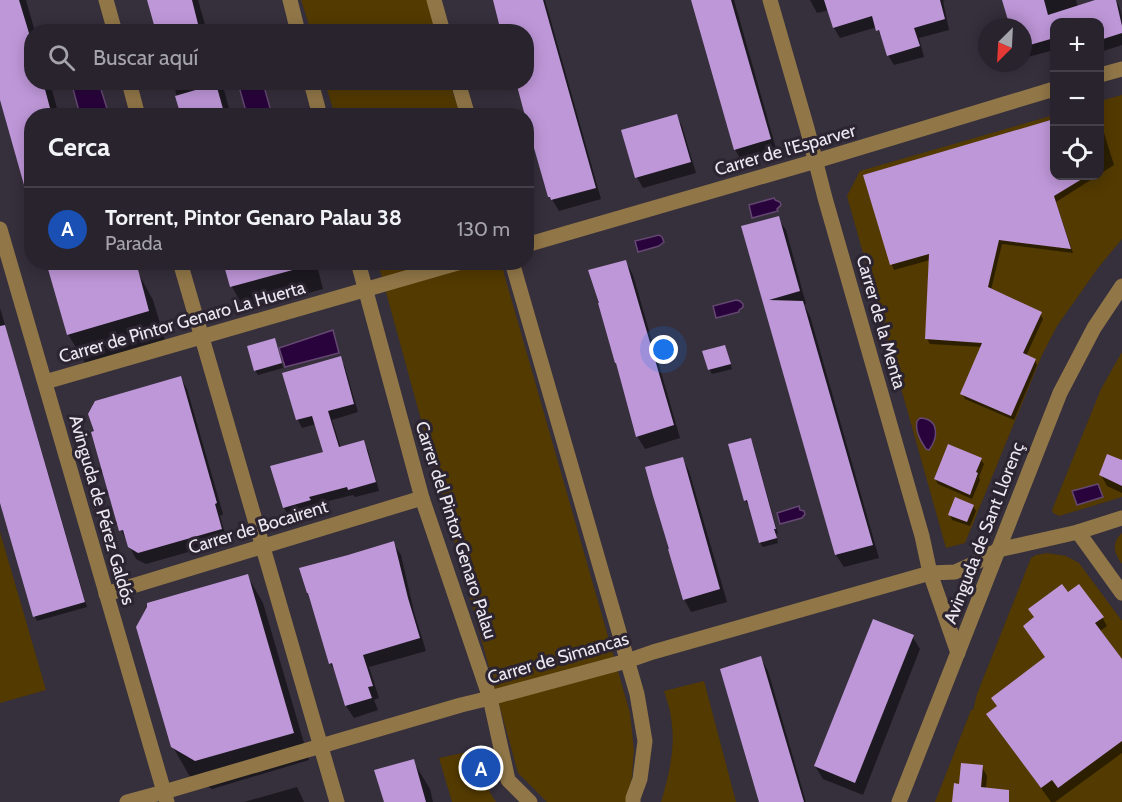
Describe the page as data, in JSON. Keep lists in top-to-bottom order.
{
  "streets": {
    "street": [
      "Carrer de l'Esparver",
      "Carrer de Pintor Genaro La Huerta",
      "Carrer de la Menta",
      "Avinguda de Pérez Galdós",
      "Carrer de Bocairent",
      "Carrer del Pintor Genaro Palau",
      "Avinguda de Sant Llorenç",
      "Carrer de Simancas"
    ]
  },
  "crossings": [
    ["Carrer de l'Esparver", "Carrer de la Menta"],
    ["Carrer de Pintor Genaro La Huerta", "Avinguda de Pérez Galdós"],
    ["Carrer de Pintor Genaro La Huerta", "Carrer del Pintor Genaro Palau"],
    ["Carrer de la Menta", "Avinguda de Sant Llorenç"],
    ["Carrer de la Menta", "Carrer de Simancas"],
    ["Avinguda de Pérez Galdós", "Carrer de Bocairent"],
    ["Avinguda de Pérez Galdós", "Carrer de Simancas"],
    ["Carrer de Bocairent", "Carrer del Pintor Genaro Palau"],
    ["Carrer del Pintor Genaro Palau", "Carrer de Simancas"],
    ["Avinguda de Sant Llorenç", "Carrer de Simancas"]
  ],
  "north": "bottom left",
  "page": {
    "map_buttons": ["+", "−"],
    "search": "Buscar aquí",
    "heading": "Cerca",
    "list": [
      {
        "mark": "A",
        "name": "Torrent, Pintor Genaro Palau 38",
        "note": "Parada",
        "value": "130 m"
      }
    ],
    "pins": "A"
  }
}
